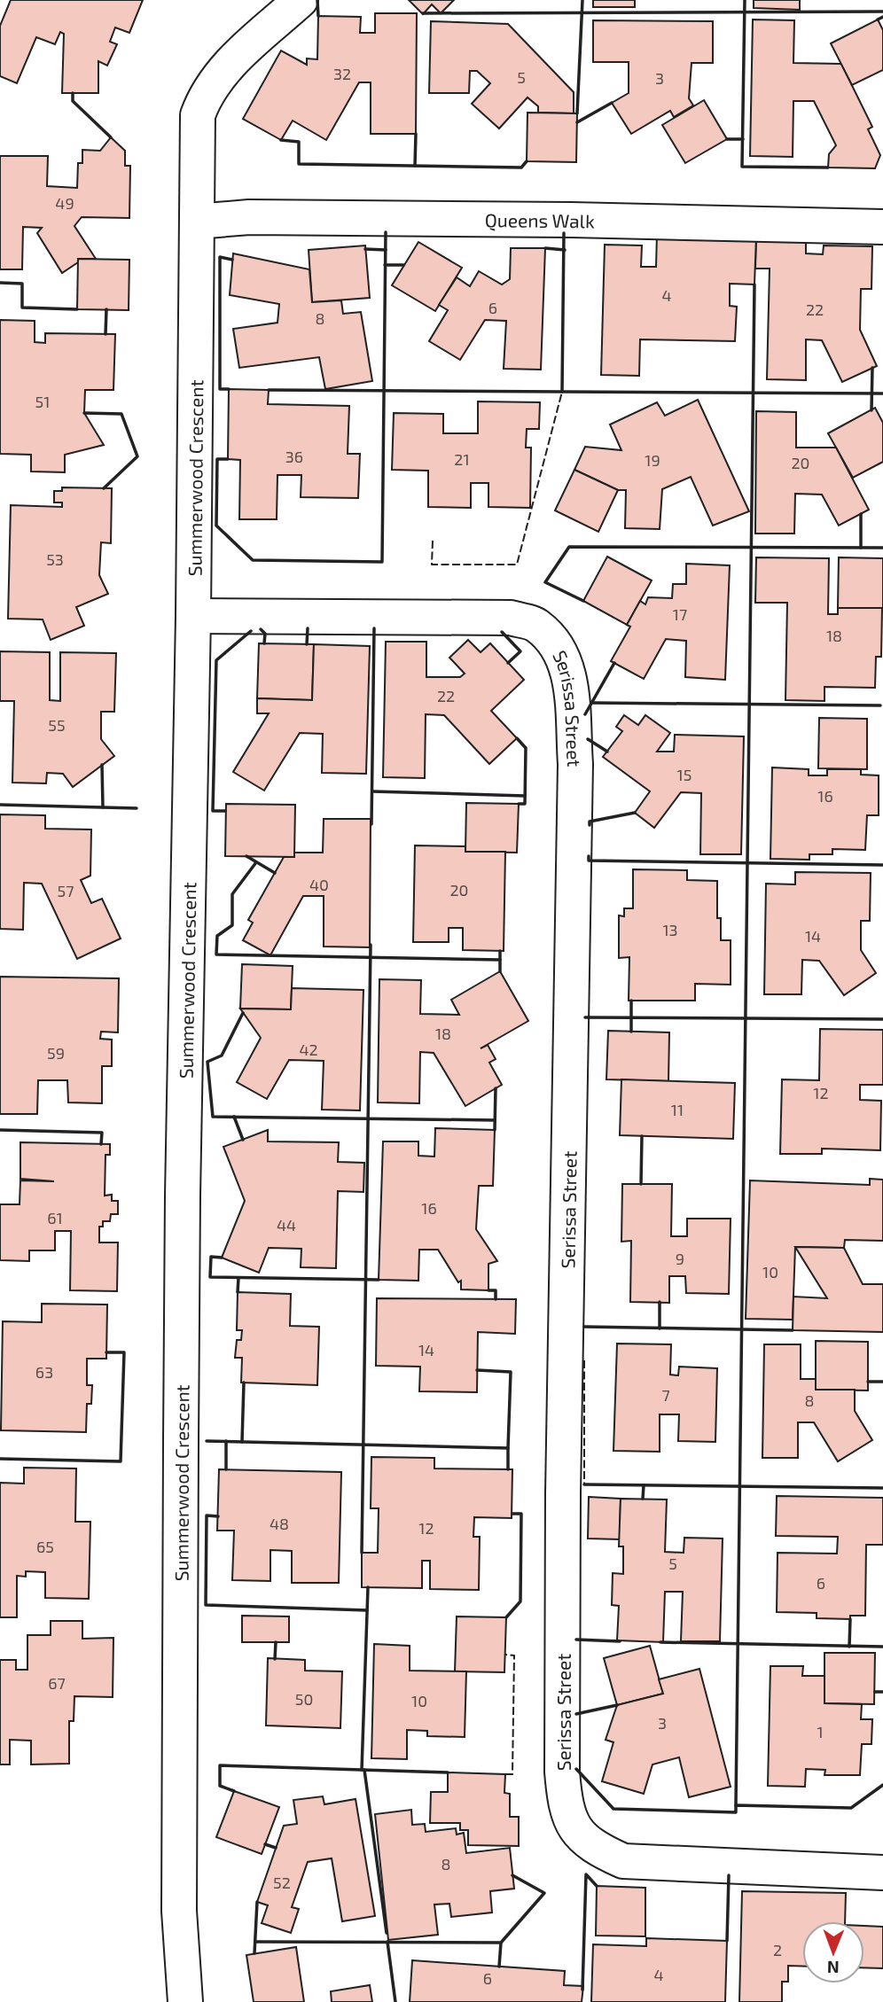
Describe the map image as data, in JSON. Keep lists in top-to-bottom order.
{
  "streets": {
    "street": ["Queens Walk", "Summerwood Crescent", "Serissa Street"]
  },
  "crossings": [
    ["Queens Walk", "Summerwood Crescent"],
    ["Summerwood Crescent", "Serissa Street"]
  ],
  "house_numbers": [
    "32",
    "5",
    "3",
    "49",
    "4",
    "6",
    "22",
    "8",
    "51",
    "36",
    "21",
    "19",
    "20",
    "53",
    "17",
    "18",
    "22",
    "55",
    "15",
    "16",
    "40",
    "20",
    "57",
    "13",
    "14",
    "18",
    "42",
    "59",
    "12",
    "11",
    "16",
    "61",
    "44",
    "9",
    "10",
    "14",
    "63",
    "7",
    "8",
    "48",
    "12",
    "65",
    "5",
    "6",
    "67",
    "50",
    "10",
    "3",
    "1",
    "8",
    "52",
    "2",
    "4",
    "6"
  ],
  "north": "bottom"
}
